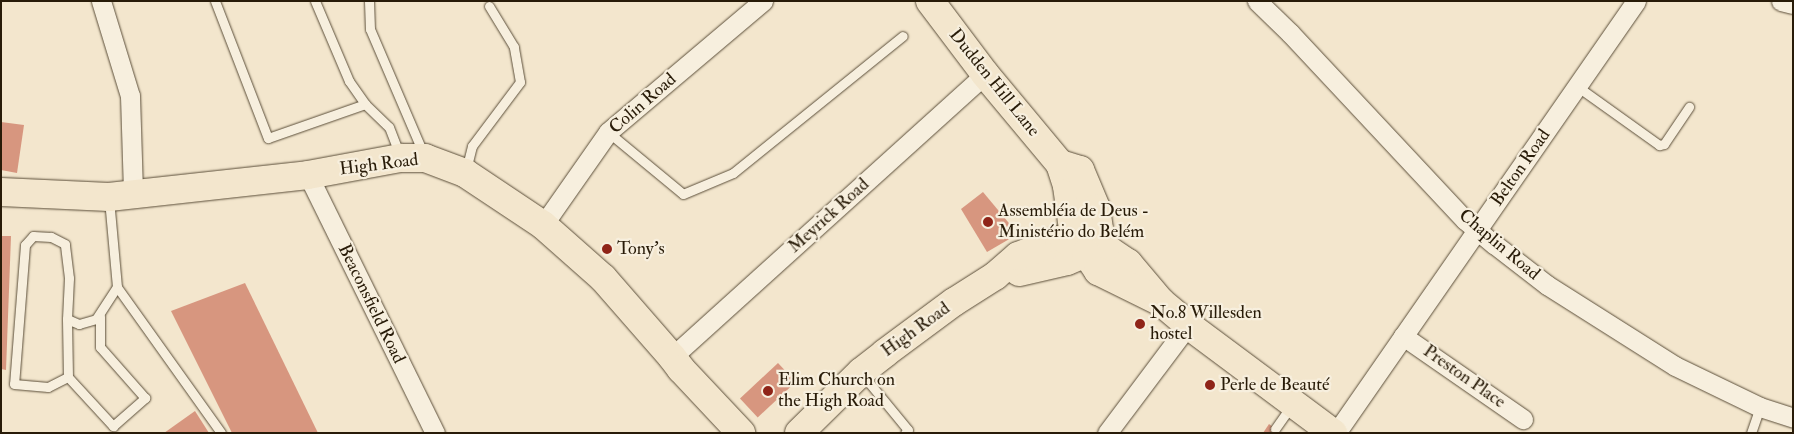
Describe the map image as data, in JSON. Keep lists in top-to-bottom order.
{
  "streets": {
    "main road": ["Dudden Hill Lane", "High Road"],
    "street": [
      "Colin Road",
      "Belton Road",
      "Meyrick Road",
      "Chaplin Road",
      "Beaconsfield Road",
      "Preston Place"
    ]
  },
  "crossings": [
    ["Dudden Hill Lane", "High Road"],
    ["Dudden Hill Lane", "Meyrick Road"],
    ["Colin Road", "High Road"],
    ["High Road", "Belton Road"],
    ["High Road", "Meyrick Road"],
    ["High Road", "Beaconsfield Road"],
    ["Belton Road", "Chaplin Road"],
    ["Belton Road", "Preston Place"]
  ],
  "places": [
    "Assembléia de Deus - Ministério do Belém",
    "Tony's",
    "No.8 Willesden hostel",
    "Perle de Beauté",
    "Elim Church on the High Road"
  ]
}
